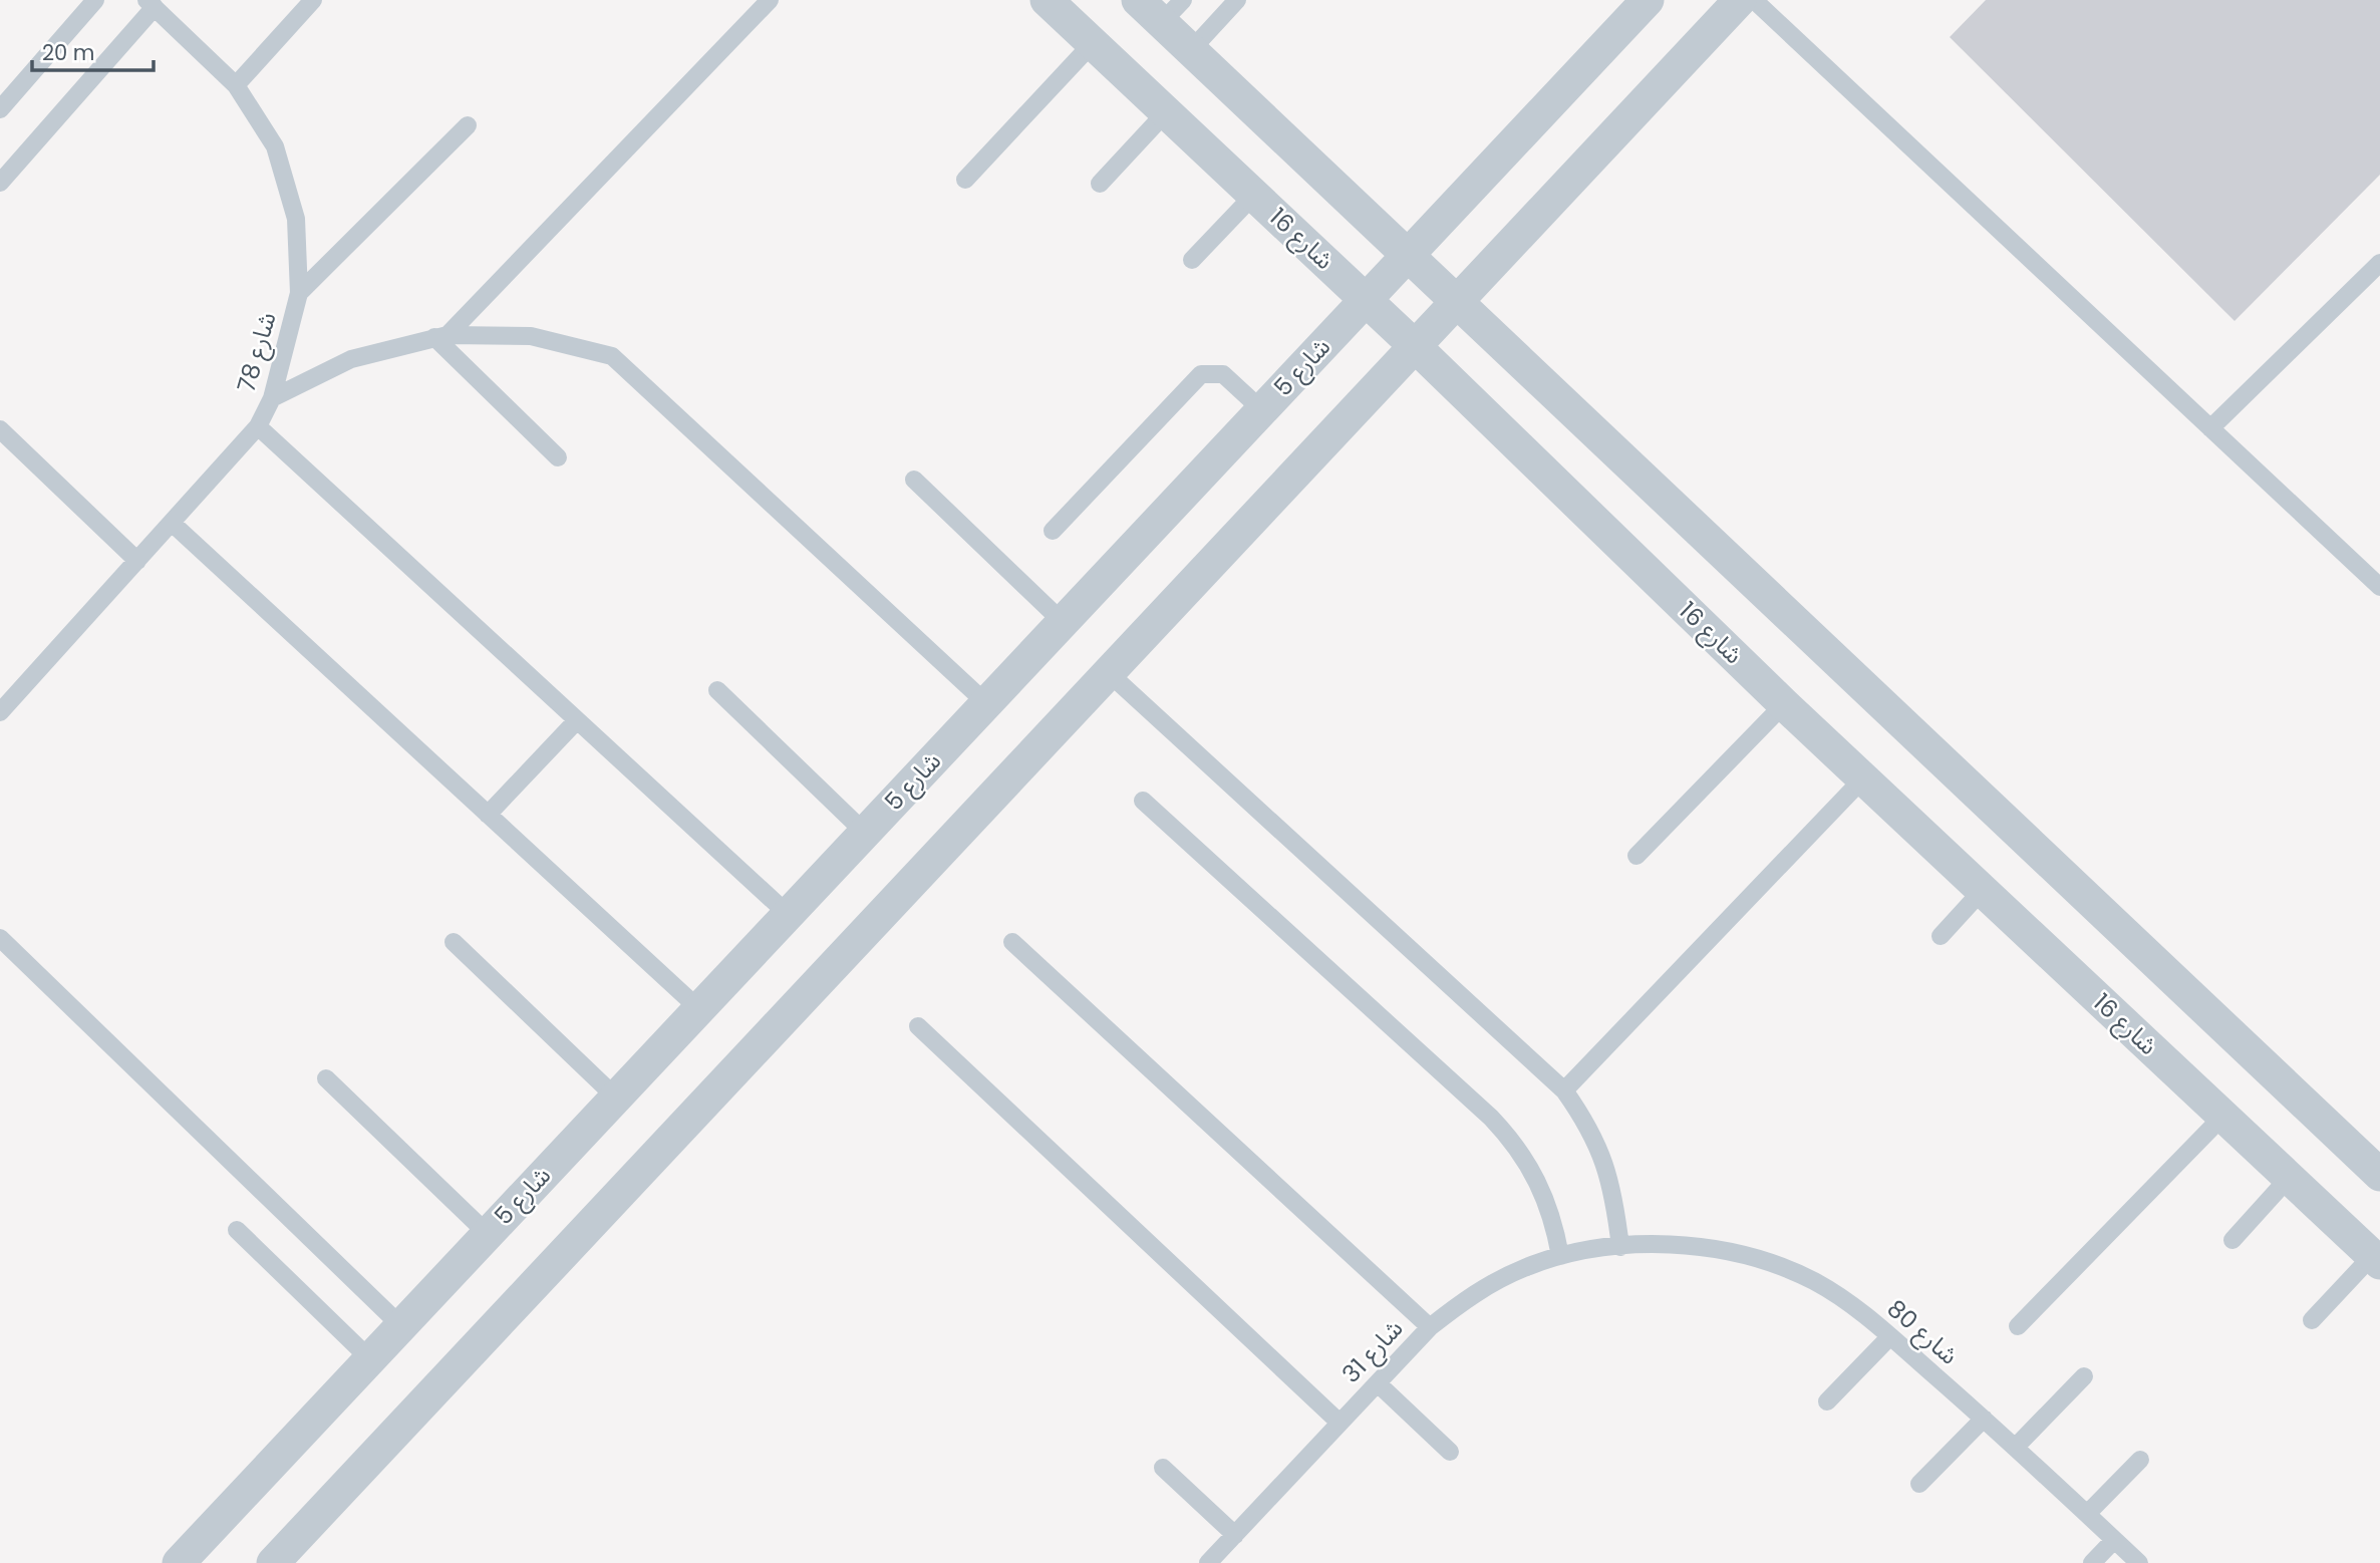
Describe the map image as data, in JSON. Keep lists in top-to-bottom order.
{
  "streets": {
    "street": ["شارع 16", "شارع 5"],
    "lane": ["شارع 78", "شارع 80", "شارع 31"]
  },
  "crossings": [
    ["شارع 16", "شارع 5"],
    ["شارع 80", "شارع 31"]
  ],
  "scale_bar": "20 m"
}
